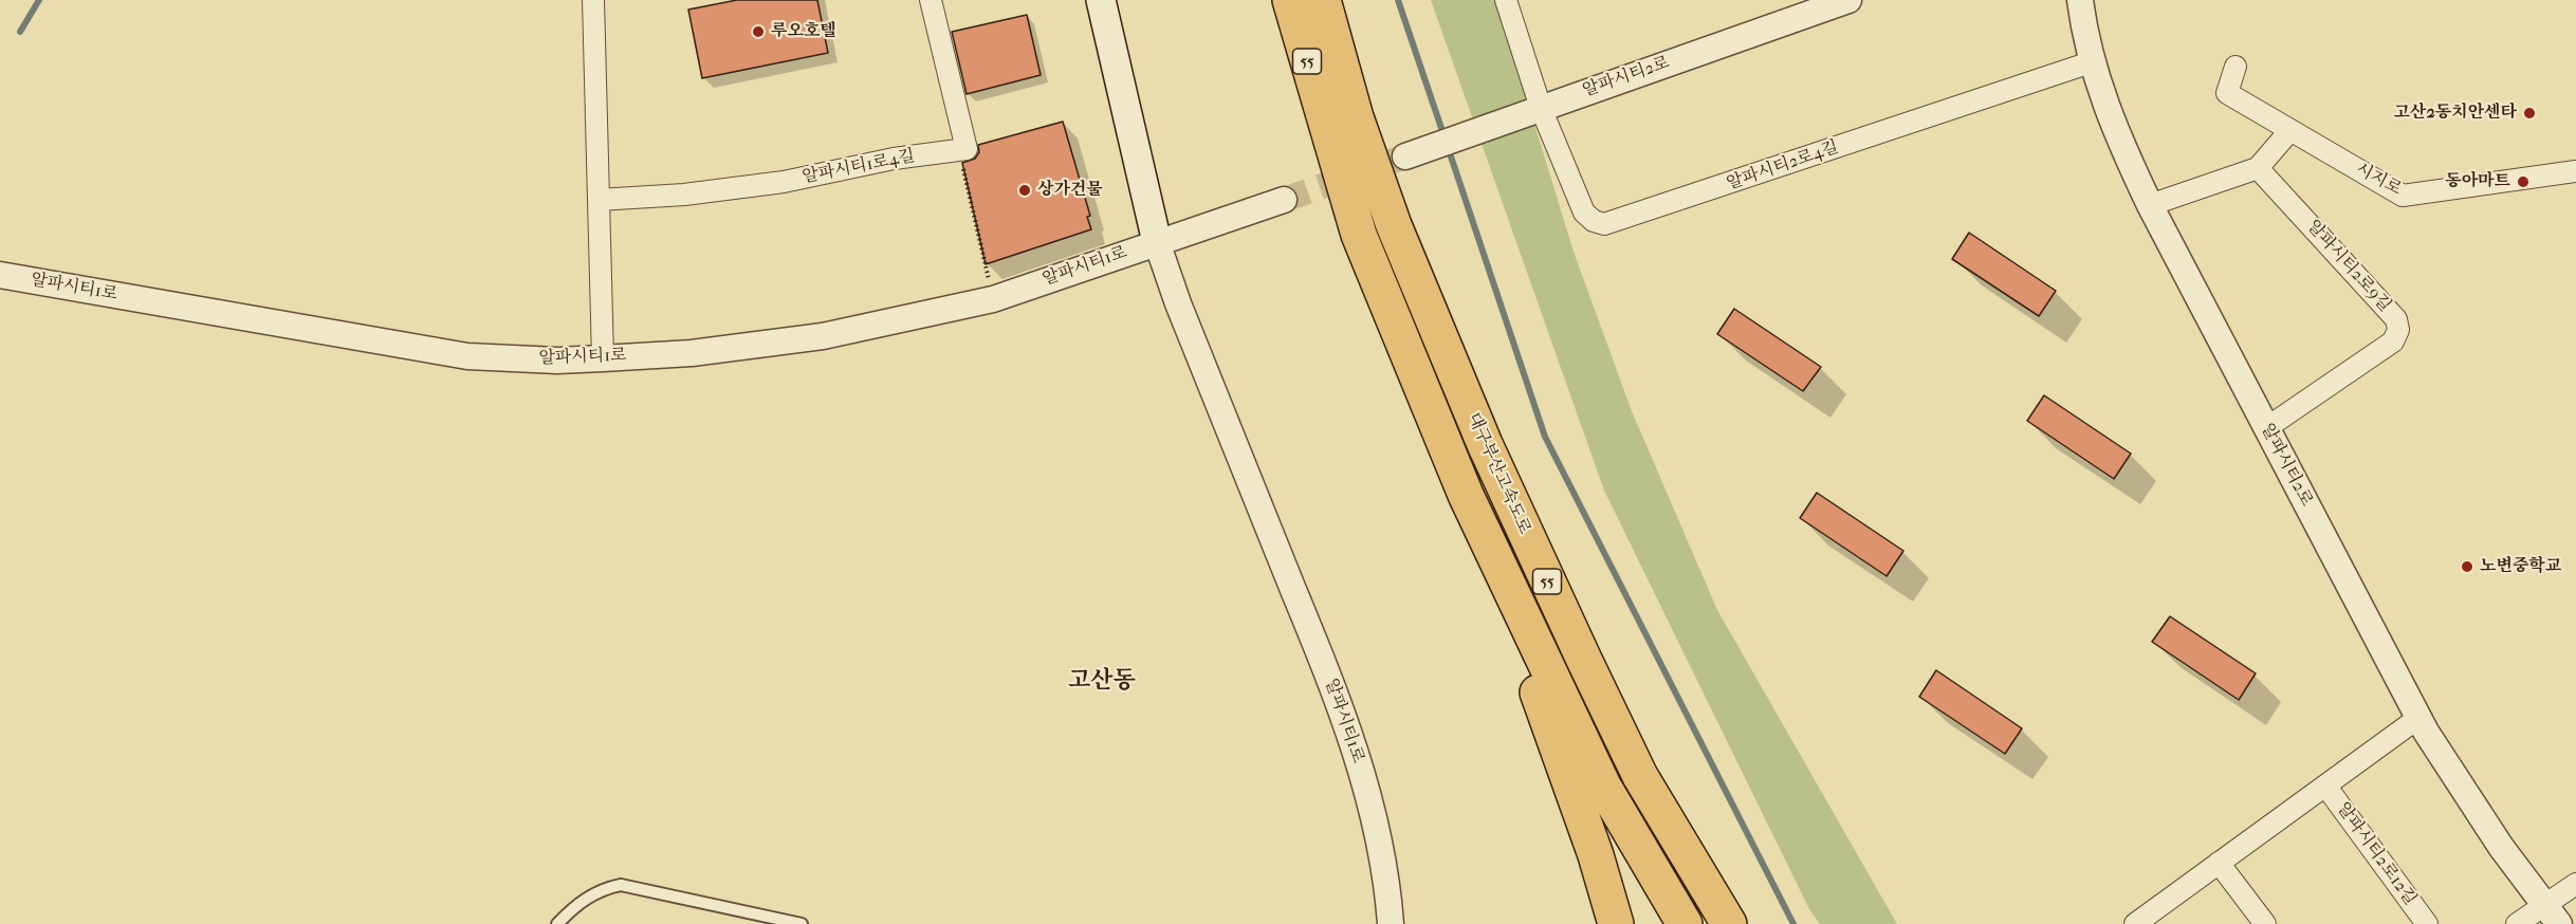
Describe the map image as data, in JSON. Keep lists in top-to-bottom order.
{
  "streets": {
    "highway": ["55", "대구부산고속도로"],
    "main road": ["알파시티1로"],
    "street": [
      "알파시티2로",
      "알파시티2로4길",
      "알파시티1로4길",
      "시지로",
      "알파시티2로9길",
      "알파시티2로12길"
    ]
  },
  "crossings": [
    ["알파시티2로", "알파시티2로4길"],
    ["알파시티2로", "알파시티2로9길"],
    ["알파시티2로", "알파시티2로12길"]
  ],
  "districts": ["고산동"],
  "places": [
    "루오호텔",
    "고산2동치안센타",
    "동아마트",
    "상가건물",
    "노변중학교"
  ]
}
